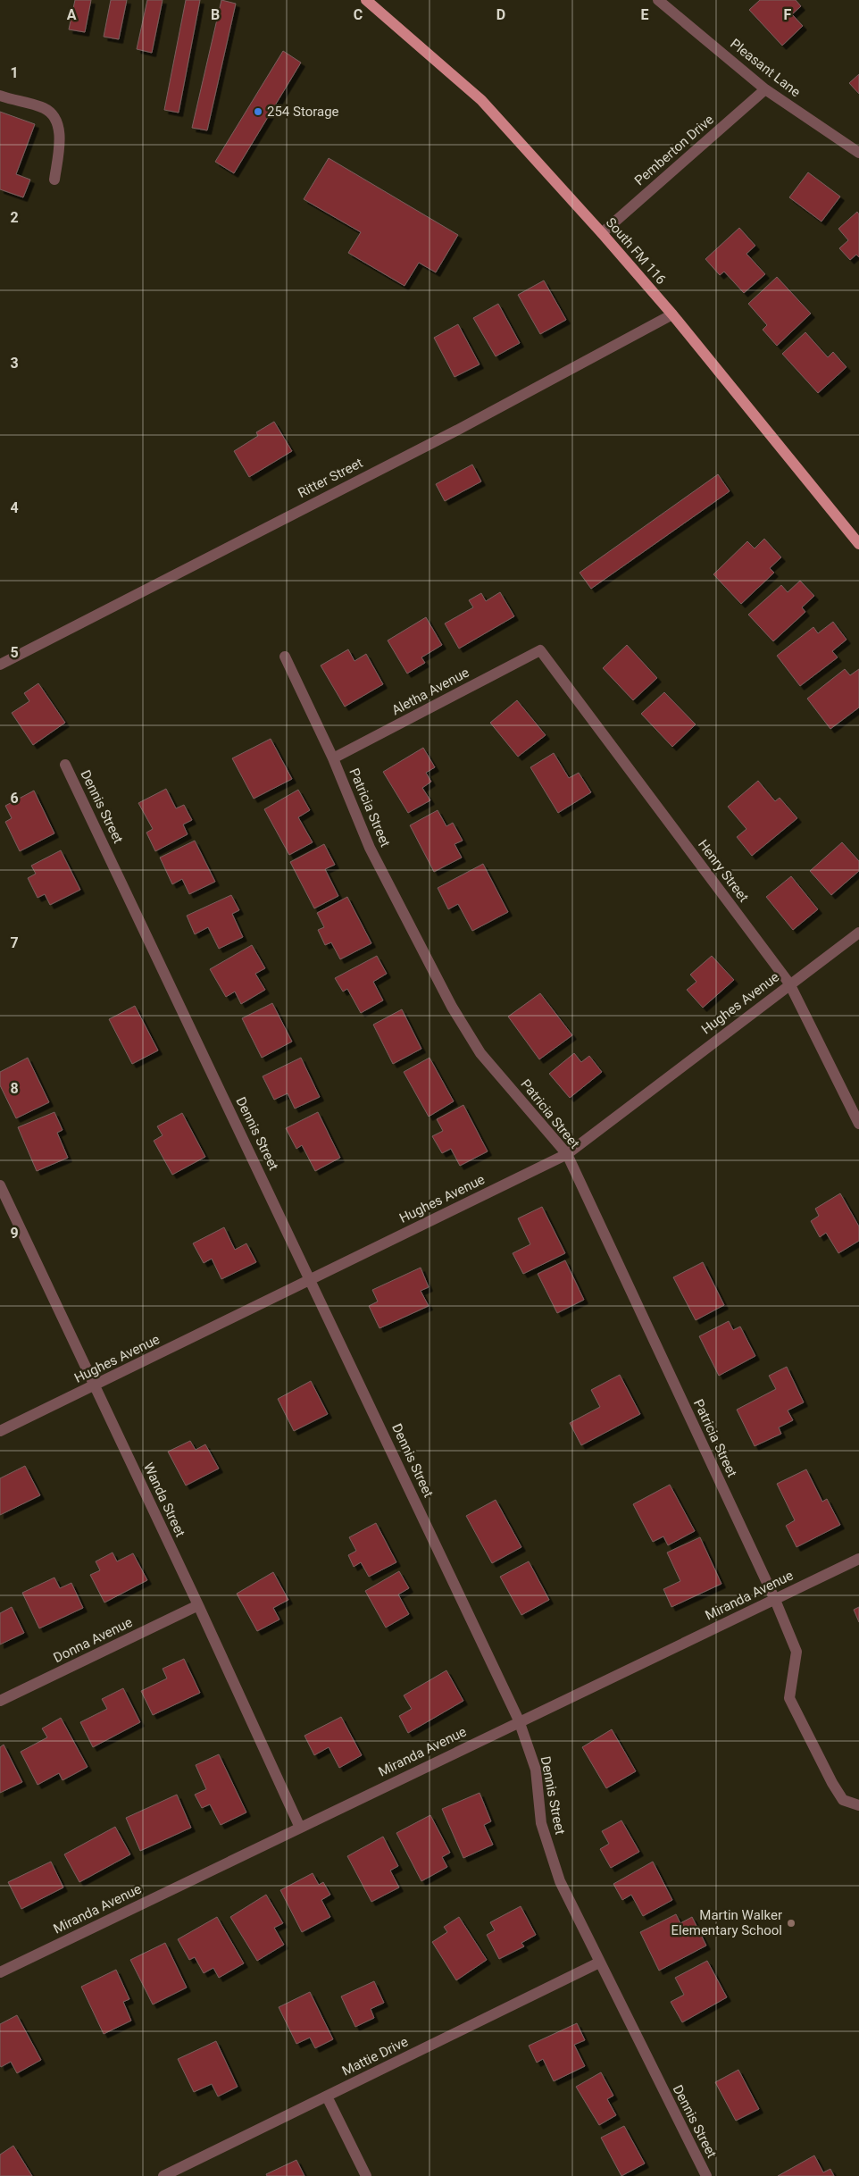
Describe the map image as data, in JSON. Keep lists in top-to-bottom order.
{
  "streets": {
    "main road": ["South FM 116"],
    "street": [
      "Pleasant Lane",
      "Pemberton Drive",
      "Ritter Street",
      "Aletha Avenue",
      "Dennis Street",
      "Patricia Street",
      "Henry Street",
      "Hughes Avenue",
      "Wanda Street",
      "Miranda Avenue",
      "Donna Avenue",
      "Mattie Drive"
    ]
  },
  "crossings": [
    ["Pleasant Lane", "Pemberton Drive"],
    ["Pemberton Drive", "South FM 116"],
    ["South FM 116", "Ritter Street"],
    ["Aletha Avenue", "Patricia Street"],
    ["Aletha Avenue", "Henry Street"],
    ["Dennis Street", "Hughes Avenue"],
    ["Dennis Street", "Miranda Avenue"],
    ["Dennis Street", "Mattie Drive"],
    ["Patricia Street", "Hughes Avenue"],
    ["Patricia Street", "Miranda Avenue"],
    ["Henry Street", "Hughes Avenue"],
    ["Hughes Avenue", "Wanda Street"],
    ["Wanda Street", "Miranda Avenue"],
    ["Wanda Street", "Donna Avenue"]
  ],
  "places": ["254 Storage", "Martin Walker Elementary School"],
  "grid": {
    "columns": [
      "A",
      "B",
      "C",
      "D",
      "E",
      "F"
    ],
    "rows": [
      "1",
      "2",
      "3",
      "4",
      "5",
      "6",
      "7",
      "8",
      "9"
    ]
  }
}
